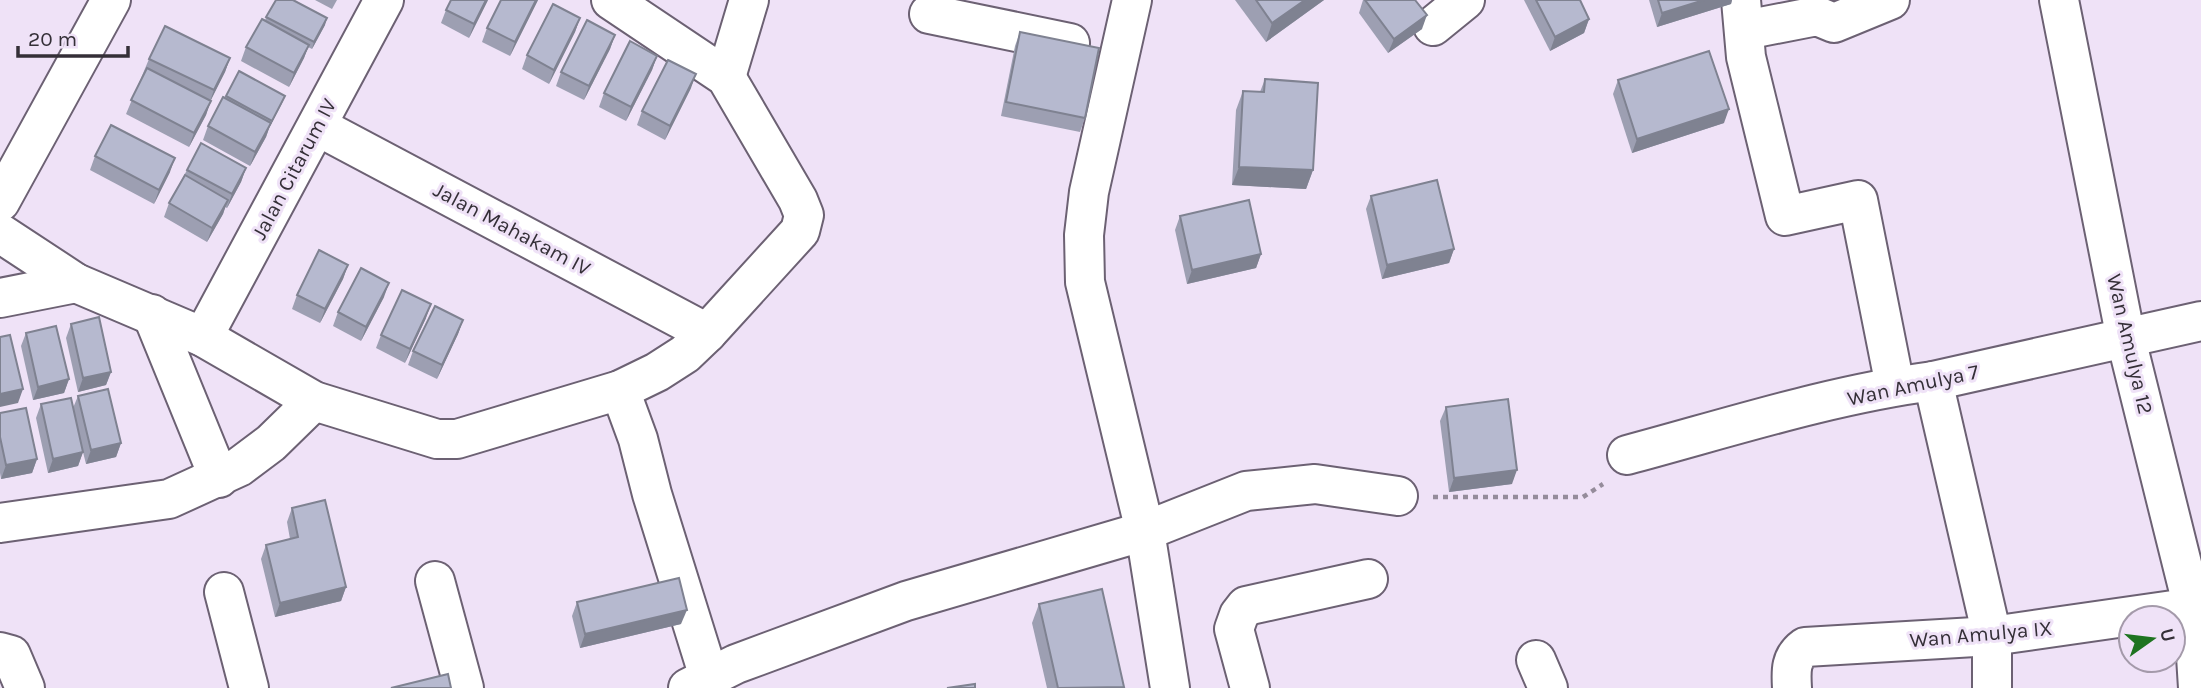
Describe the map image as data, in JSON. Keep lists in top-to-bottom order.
{
  "streets": {
    "street": [
      "Jalan Citarum IV",
      "Jalan Mahakam IV",
      "Wan Amulya 12",
      "Wan Amulya 7",
      "Wan Amulya IX"
    ]
  },
  "crossings": [
    ["Jalan Citarum IV", "Jalan Mahakam IV"],
    ["Wan Amulya 12", "Wan Amulya 7"],
    ["Wan Amulya 12", "Wan Amulya IX"]
  ],
  "scale_bar": "20 m",
  "north": "right"
}
